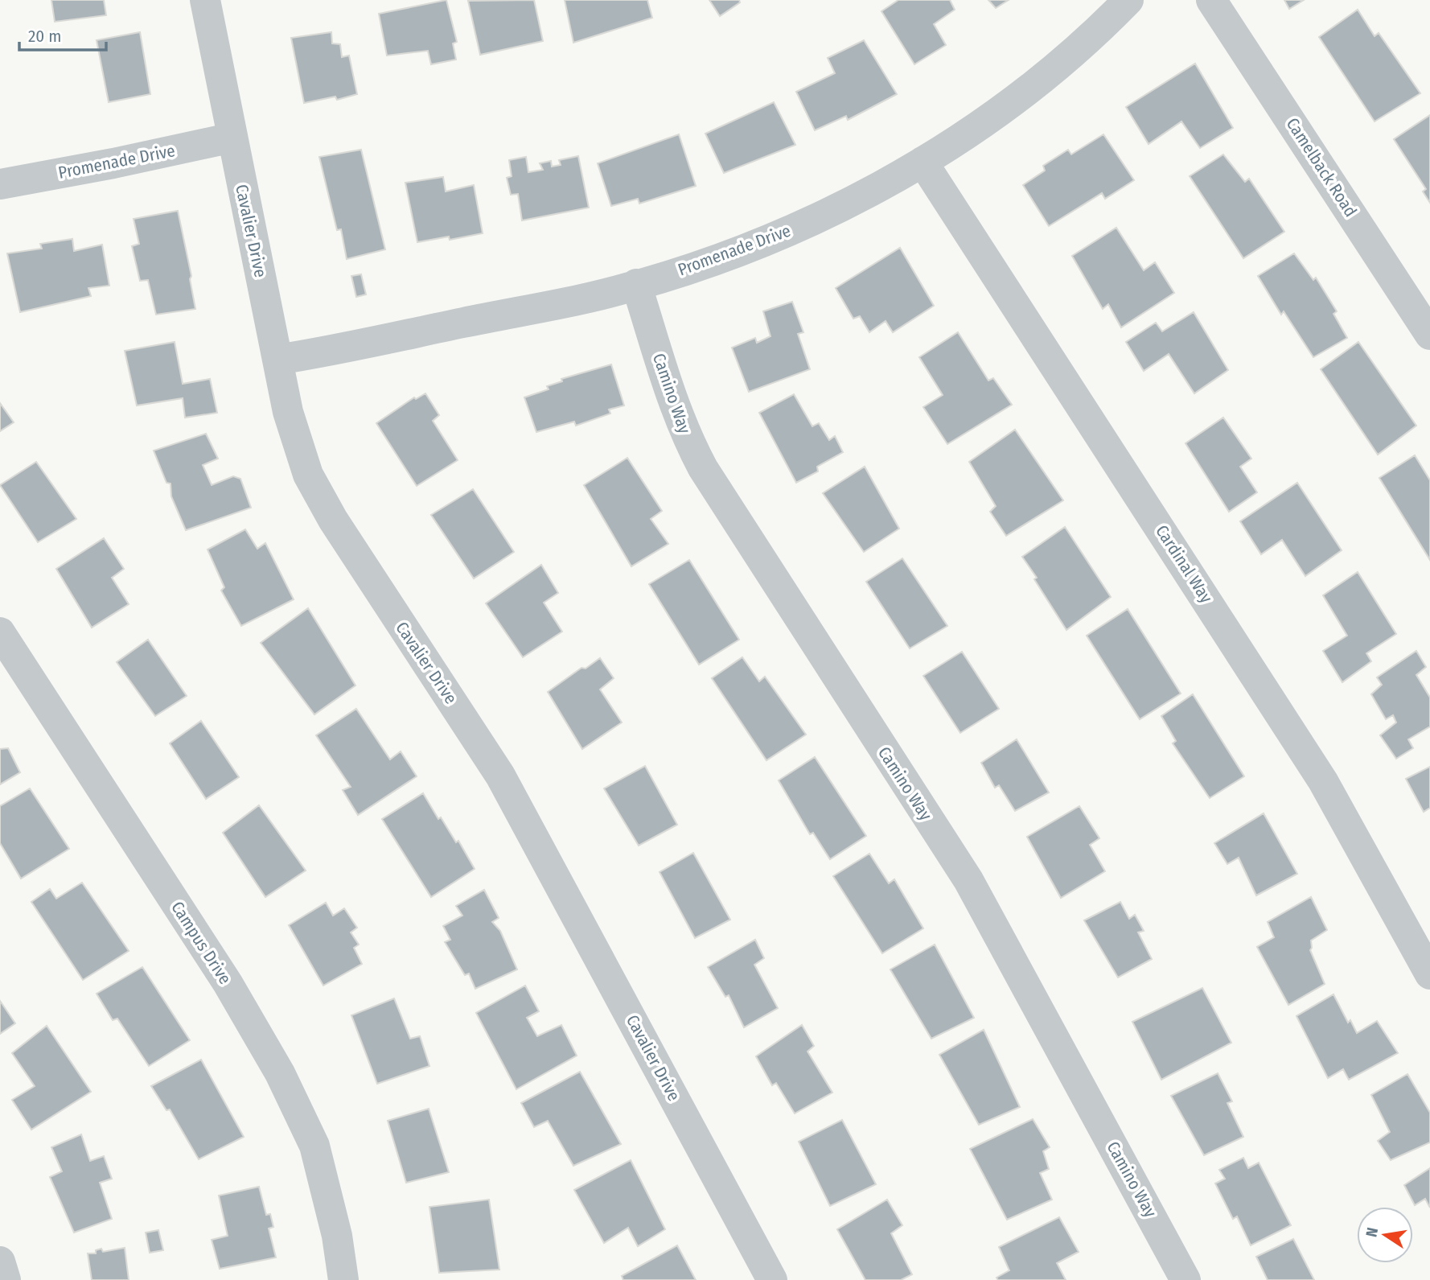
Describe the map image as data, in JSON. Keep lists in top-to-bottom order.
{
  "streets": {
    "street": [
      "Promenade Drive",
      "Camelback Road",
      "Cavalier Drive",
      "Camino Way",
      "Cardinal Way",
      "Campus Drive"
    ]
  },
  "crossings": [
    ["Promenade Drive", "Cavalier Drive"],
    ["Promenade Drive", "Camino Way"],
    ["Promenade Drive", "Cardinal Way"]
  ],
  "scale_bar": "20 m",
  "north": "left"
}
